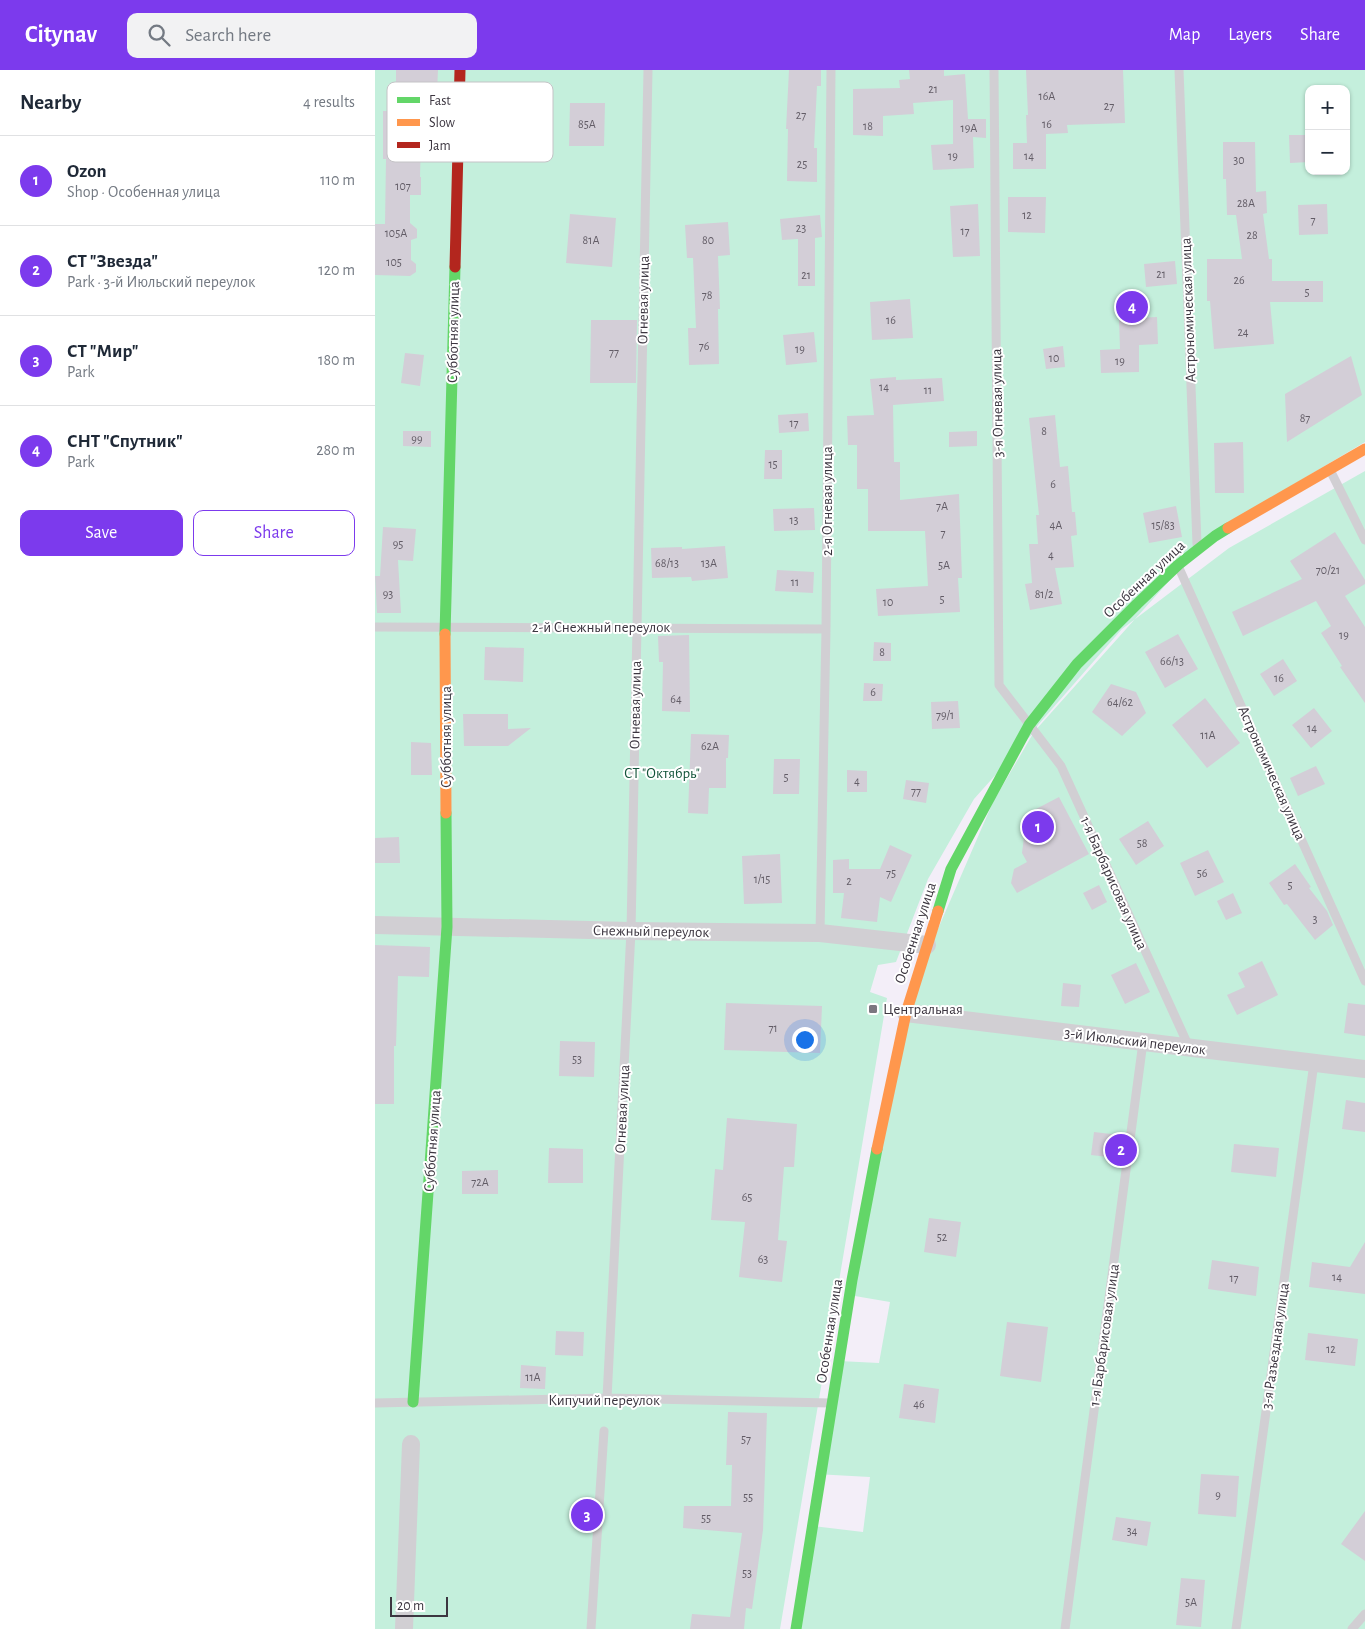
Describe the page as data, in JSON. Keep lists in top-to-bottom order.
{
  "streets": {
    "main road": ["Субботняя улица", "Особенная улица"],
    "street": ["Снежный переулок", "3-й Июльский переулок"],
    "lane": [
      "Огневая улица",
      "Астрономическая улица",
      "3-я Огневая улица",
      "2-я Огневая улица",
      "2-й Снежный переулок",
      "1-я Барбарисовая улица",
      "3-я Разъездная улица",
      "Кипучий переулок"
    ]
  },
  "crossings": [
    ["Огневая улица", "2-й Снежный переулок"],
    ["Огневая улица", "Снежный переулок"],
    ["Огневая улица", "Кипучий переулок"],
    ["Астрономическая улица", "Особенная улица"],
    ["Субботняя улица", "2-й Снежный переулок"],
    ["Субботняя улица", "Снежный переулок"],
    ["Субботняя улица", "Кипучий переулок"],
    ["3-я Огневая улица", "Особенная улица"],
    ["3-я Огневая улица", "1-я Барбарисовая улица"],
    ["2-я Огневая улица", "2-й Снежный переулок"],
    ["2-я Огневая улица", "Снежный переулок"],
    ["Особенная улица", "1-я Барбарисовая улица"],
    ["Особенная улица", "Снежный переулок"],
    ["Особенная улица", "3-й Июльский переулок"],
    ["Особенная улица", "Кипучий переулок"],
    ["1-я Барбарисовая улица", "3-й Июльский переулок"],
    ["3-й Июльский переулок", "3-я Разъездная улица"]
  ],
  "parks": ["СТ \"Октябрь\""],
  "places": {
    "transit": ["Центральная"]
  },
  "house_numbers": [
    "21",
    "16А",
    "27",
    "27",
    "85А",
    "16",
    "18",
    "19А",
    "19",
    "14",
    "30",
    "25",
    "107",
    "28А",
    "12",
    "7",
    "23",
    "17",
    "105А",
    "28",
    "81А",
    "80",
    "105",
    "21",
    "21",
    "26",
    "5",
    "78",
    "16",
    "24",
    "76",
    "19",
    "77",
    "10",
    "19",
    "14",
    "11",
    "87",
    "17",
    "8",
    "99",
    "15",
    "6",
    "7А",
    "13",
    "4А",
    "15/83",
    "7",
    "95",
    "4",
    "68/13",
    "13А",
    "5А",
    "70/21",
    "11",
    "93",
    "81/2",
    "5",
    "10",
    "19",
    "8",
    "66/13",
    "16",
    "6",
    "64",
    "64/62",
    "79/1",
    "14",
    "11А",
    "62А",
    "5",
    "4",
    "77",
    "58",
    "75",
    "56",
    "1/15",
    "2",
    "5",
    "3",
    "71",
    "53",
    "72А",
    "65",
    "52",
    "63",
    "14",
    "17",
    "12",
    "11А",
    "46",
    "57",
    "9",
    "55",
    "55",
    "34",
    "53",
    "5А"
  ],
  "legend": ["Fast", "Slow", "Jam"],
  "scale_bar": "20 m",
  "page": {
    "header": "Citynav",
    "search": "Search here",
    "nav": ["Map", "Layers", "Share"],
    "heading": ["Nearby", "4 results"],
    "map_buttons": ["+", "−"],
    "list": [
      {
        "mark": "1",
        "name": "Ozon",
        "note": "Shop · Особенная улица",
        "value": "110 m"
      },
      {
        "mark": "2",
        "name": "СТ \"Звезда\"",
        "note": "Park · 3-й Июльский переулок",
        "value": "120 m"
      },
      {
        "mark": "3",
        "name": "СТ \"Мир\"",
        "note": "Park",
        "value": "180 m"
      },
      {
        "mark": "4",
        "name": "СНТ \"Спутник\"",
        "note": "Park",
        "value": "280 m"
      }
    ],
    "pins": [
      "4",
      "1",
      "2",
      "3"
    ],
    "buttons": ["Save", "Share"],
    "scale": "20 m"
  }
}
